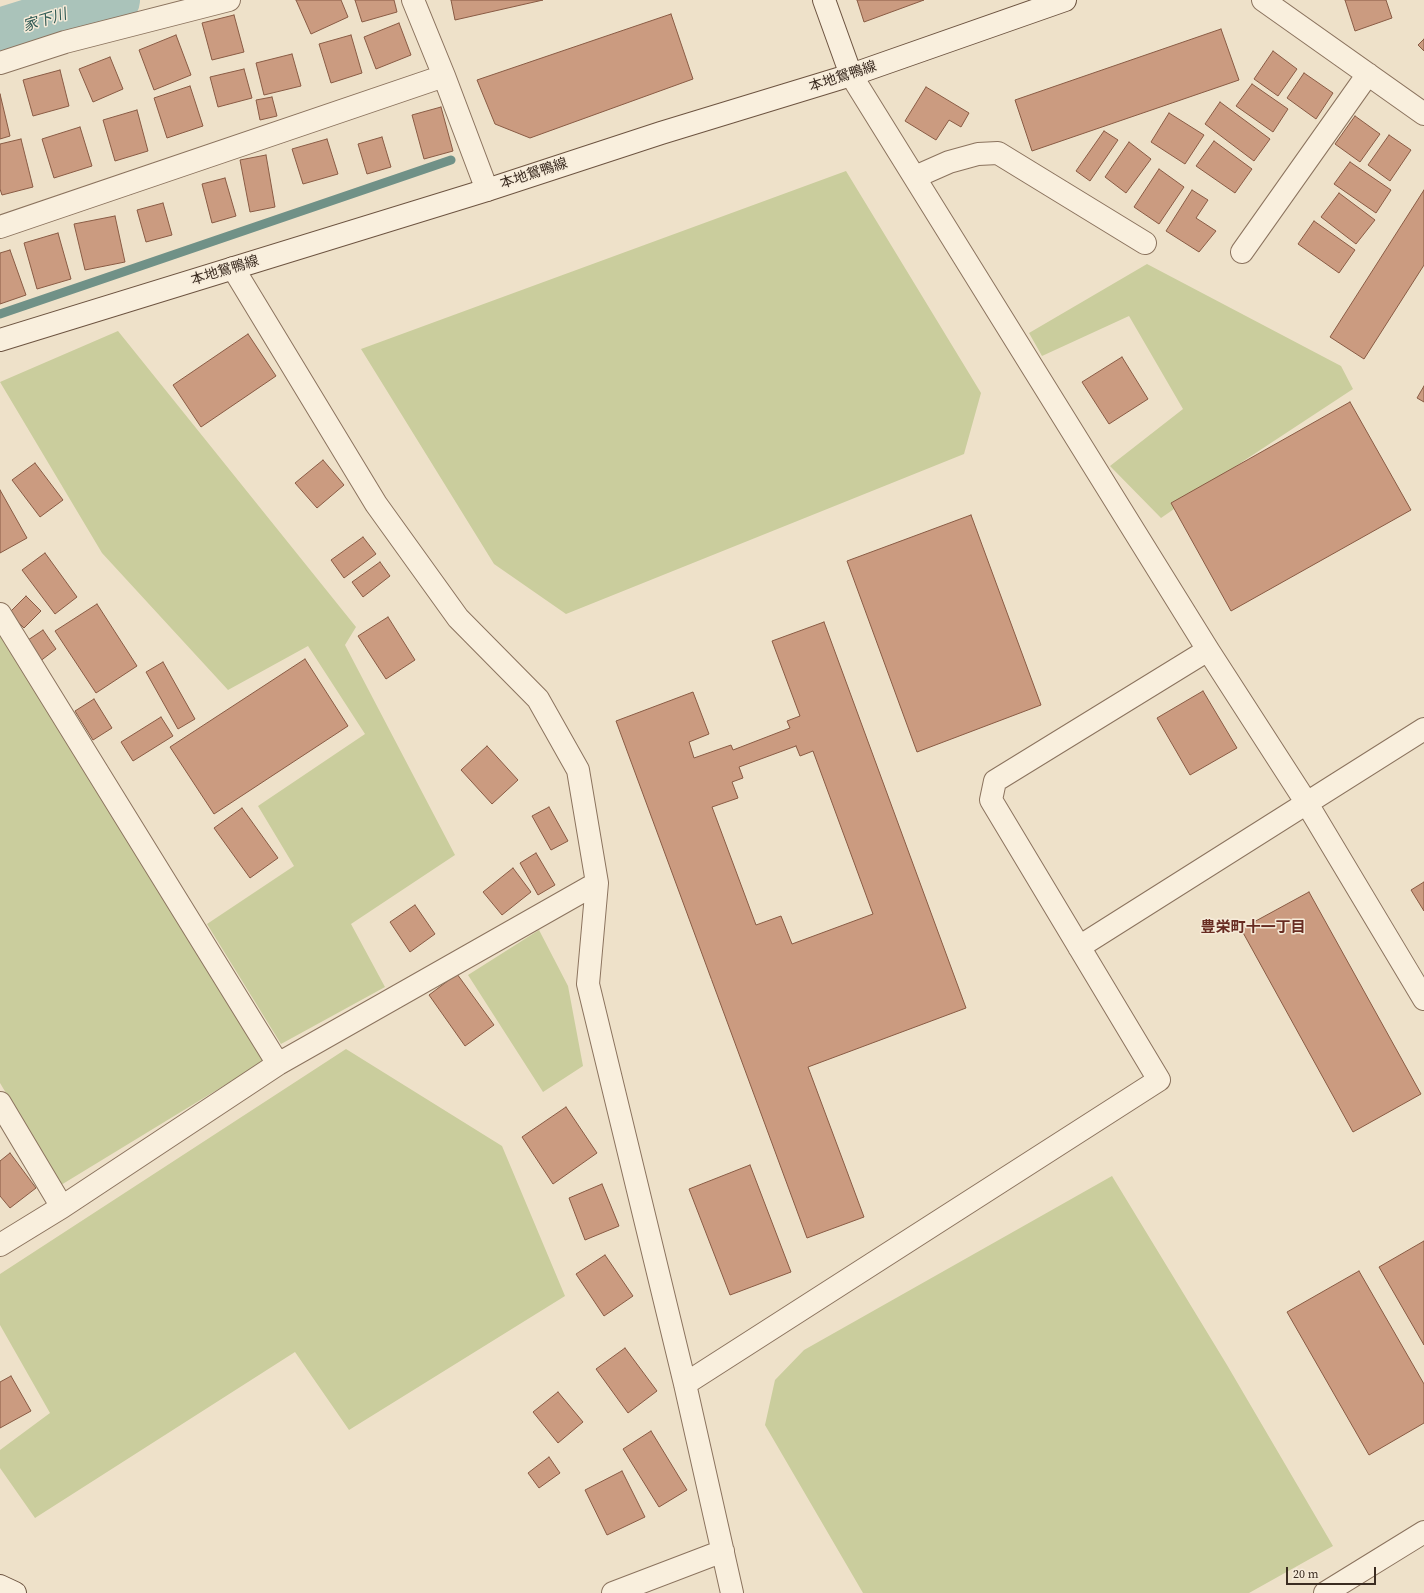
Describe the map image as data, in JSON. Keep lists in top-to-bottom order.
{
  "streets": {
    "street": ["本地鴛鴨線"]
  },
  "districts": ["豊栄町十一丁目"],
  "water": ["家下川"],
  "scale_bar": "20 m"
}
